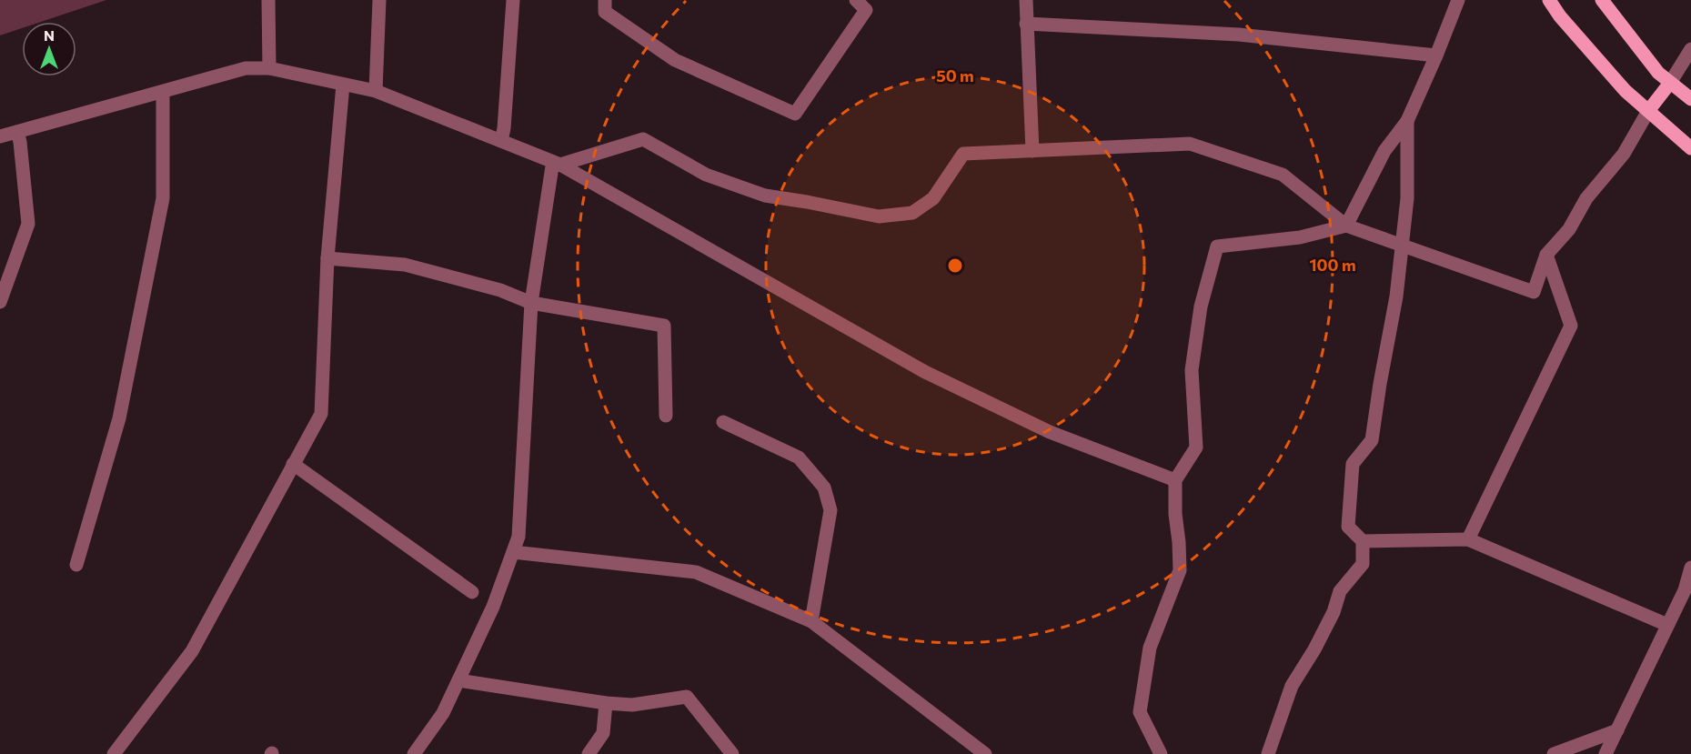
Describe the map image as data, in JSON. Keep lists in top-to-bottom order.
{
  "north": "top",
  "rings": ["50 m", "100 m"]
}
